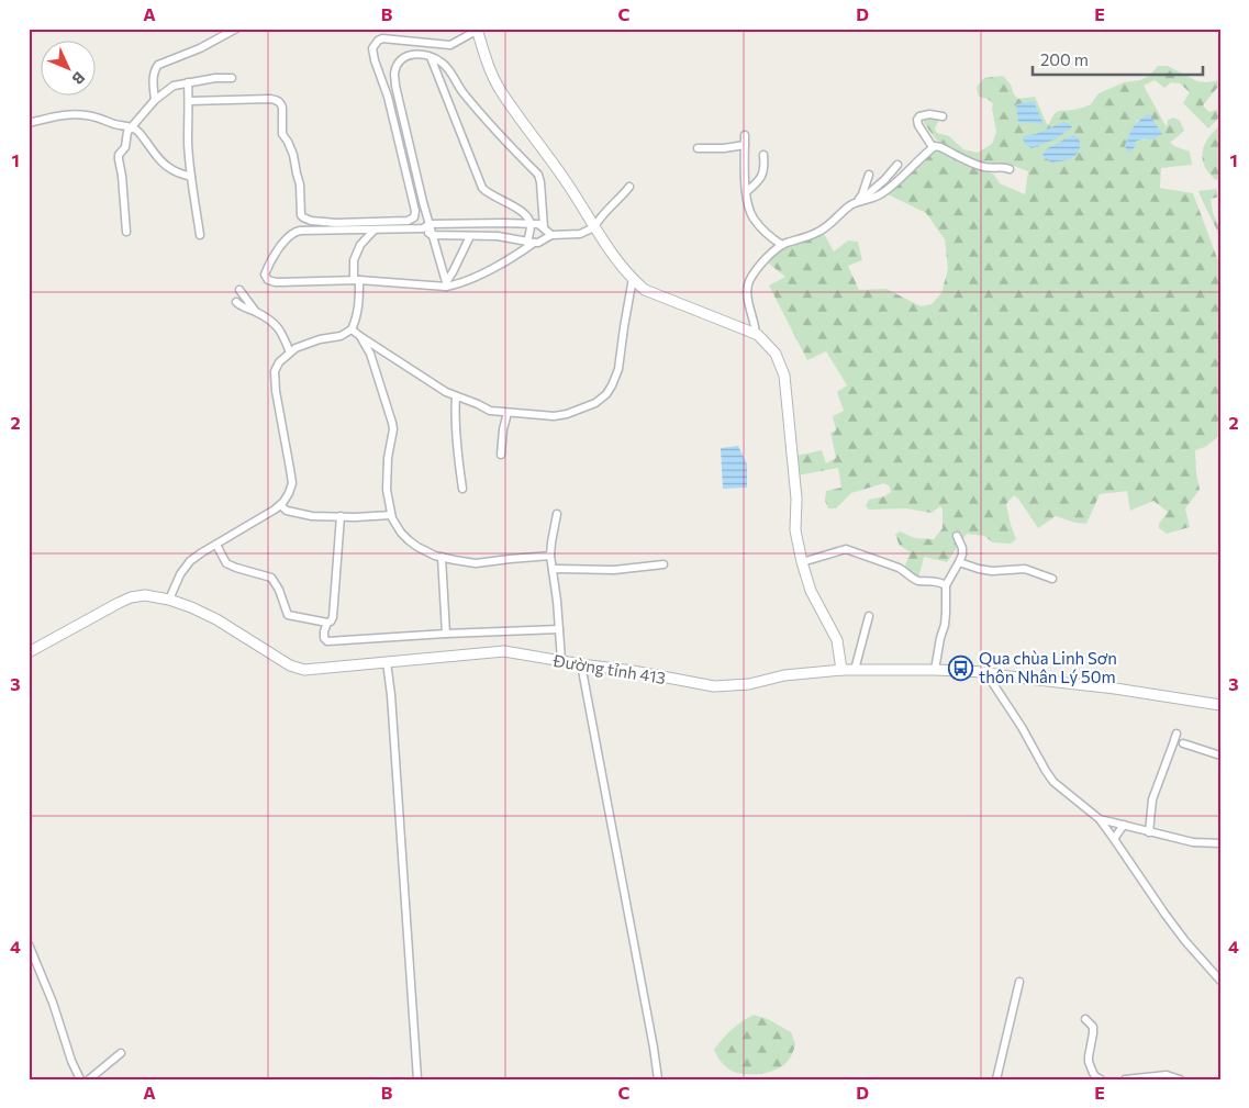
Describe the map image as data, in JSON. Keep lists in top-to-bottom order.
{
  "streets": {
    "main road": ["Đường tỉnh 413"]
  },
  "places": {
    "bus stop": ["Qua chùa Linh Sơn thôn Nhân Lý 50m"]
  },
  "scale_bar": "200 m",
  "north": "bottom right",
  "grid": {
    "columns": [
      "A",
      "B",
      "C",
      "D",
      "E"
    ],
    "rows": [
      "1",
      "2",
      "3",
      "4"
    ]
  }
}
